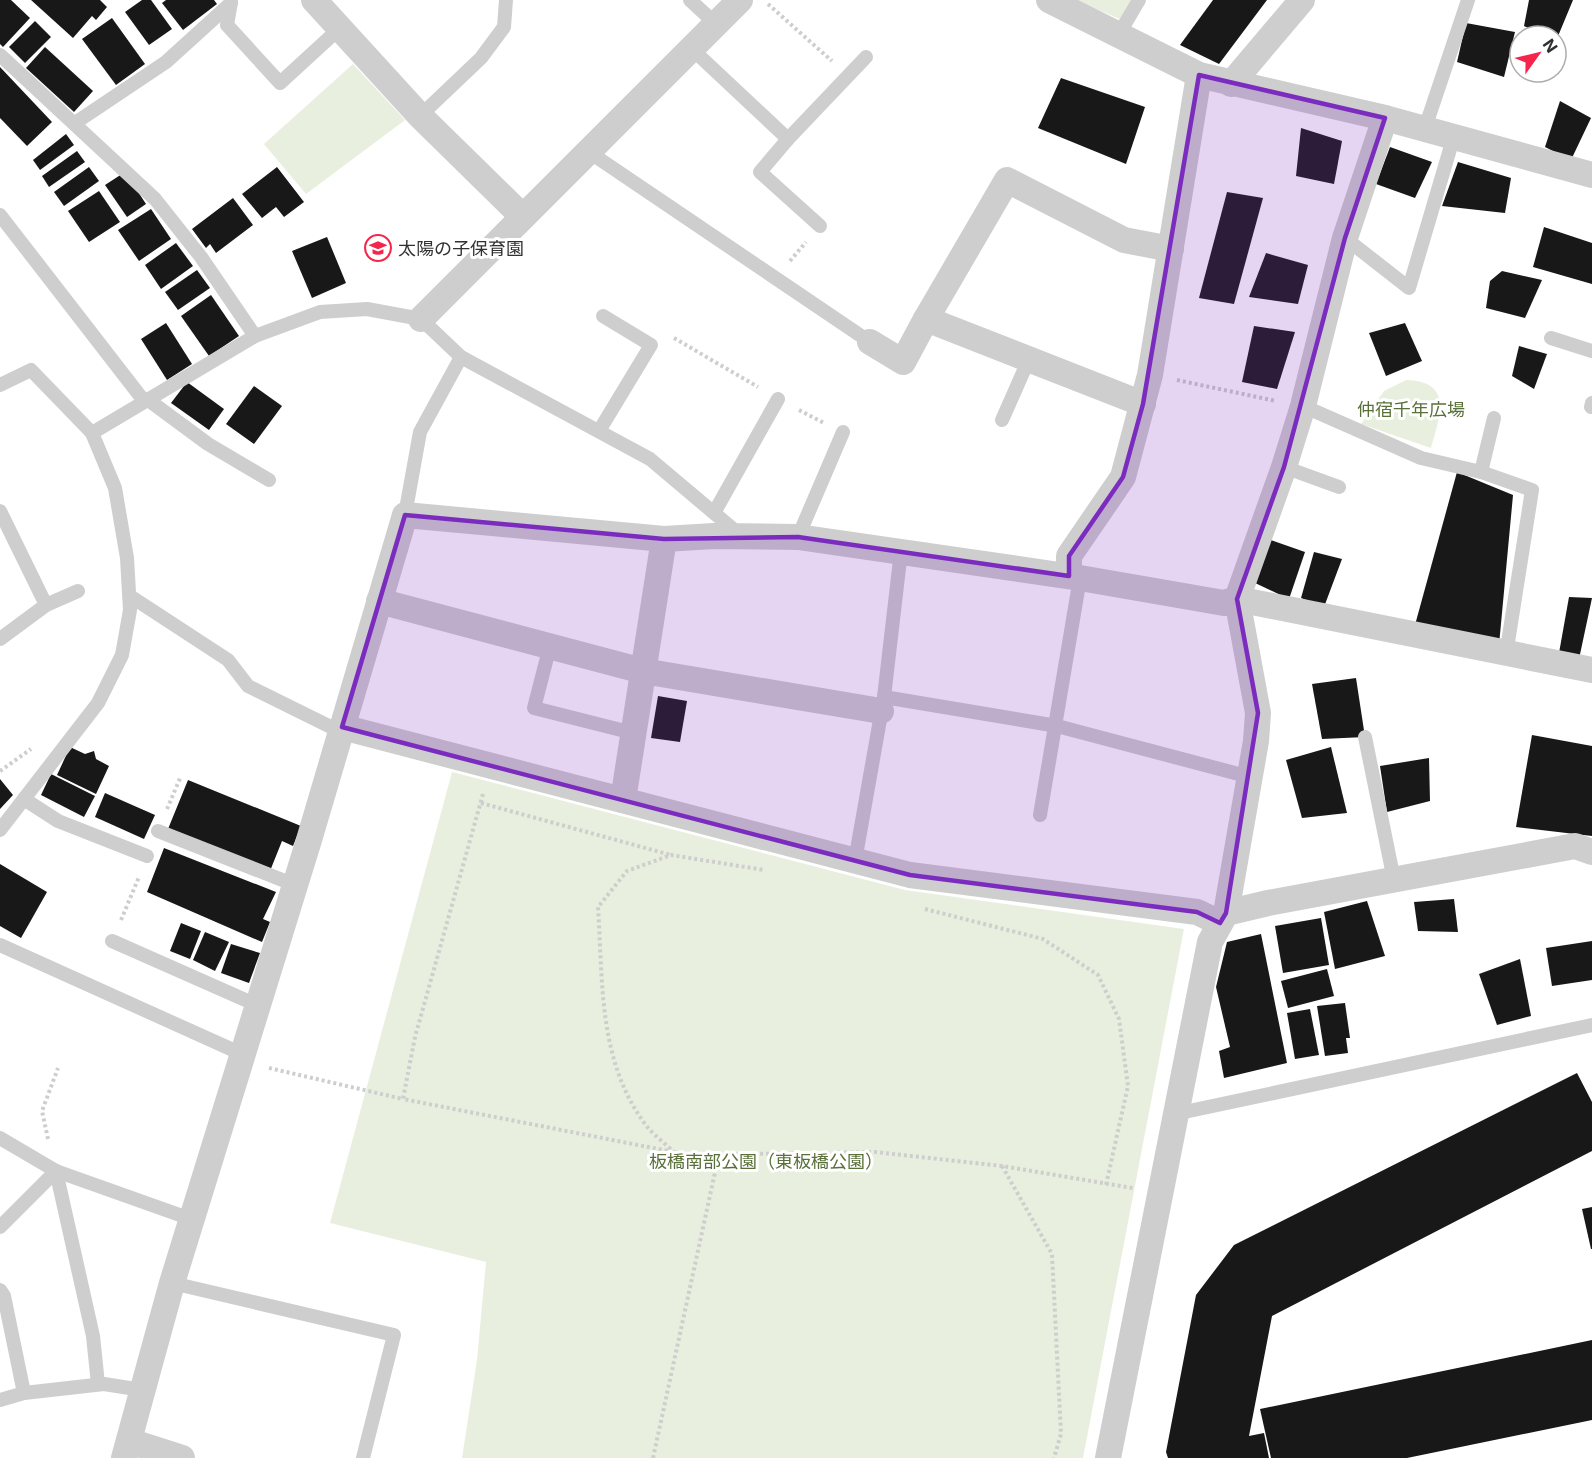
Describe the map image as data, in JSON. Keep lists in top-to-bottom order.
{
  "parks": ["仲宿千年広場", "板橋南部公園（東板橋公園）"],
  "places": {
    "school or university": ["太陽の子保育園"]
  },
  "north": "top right"
}
